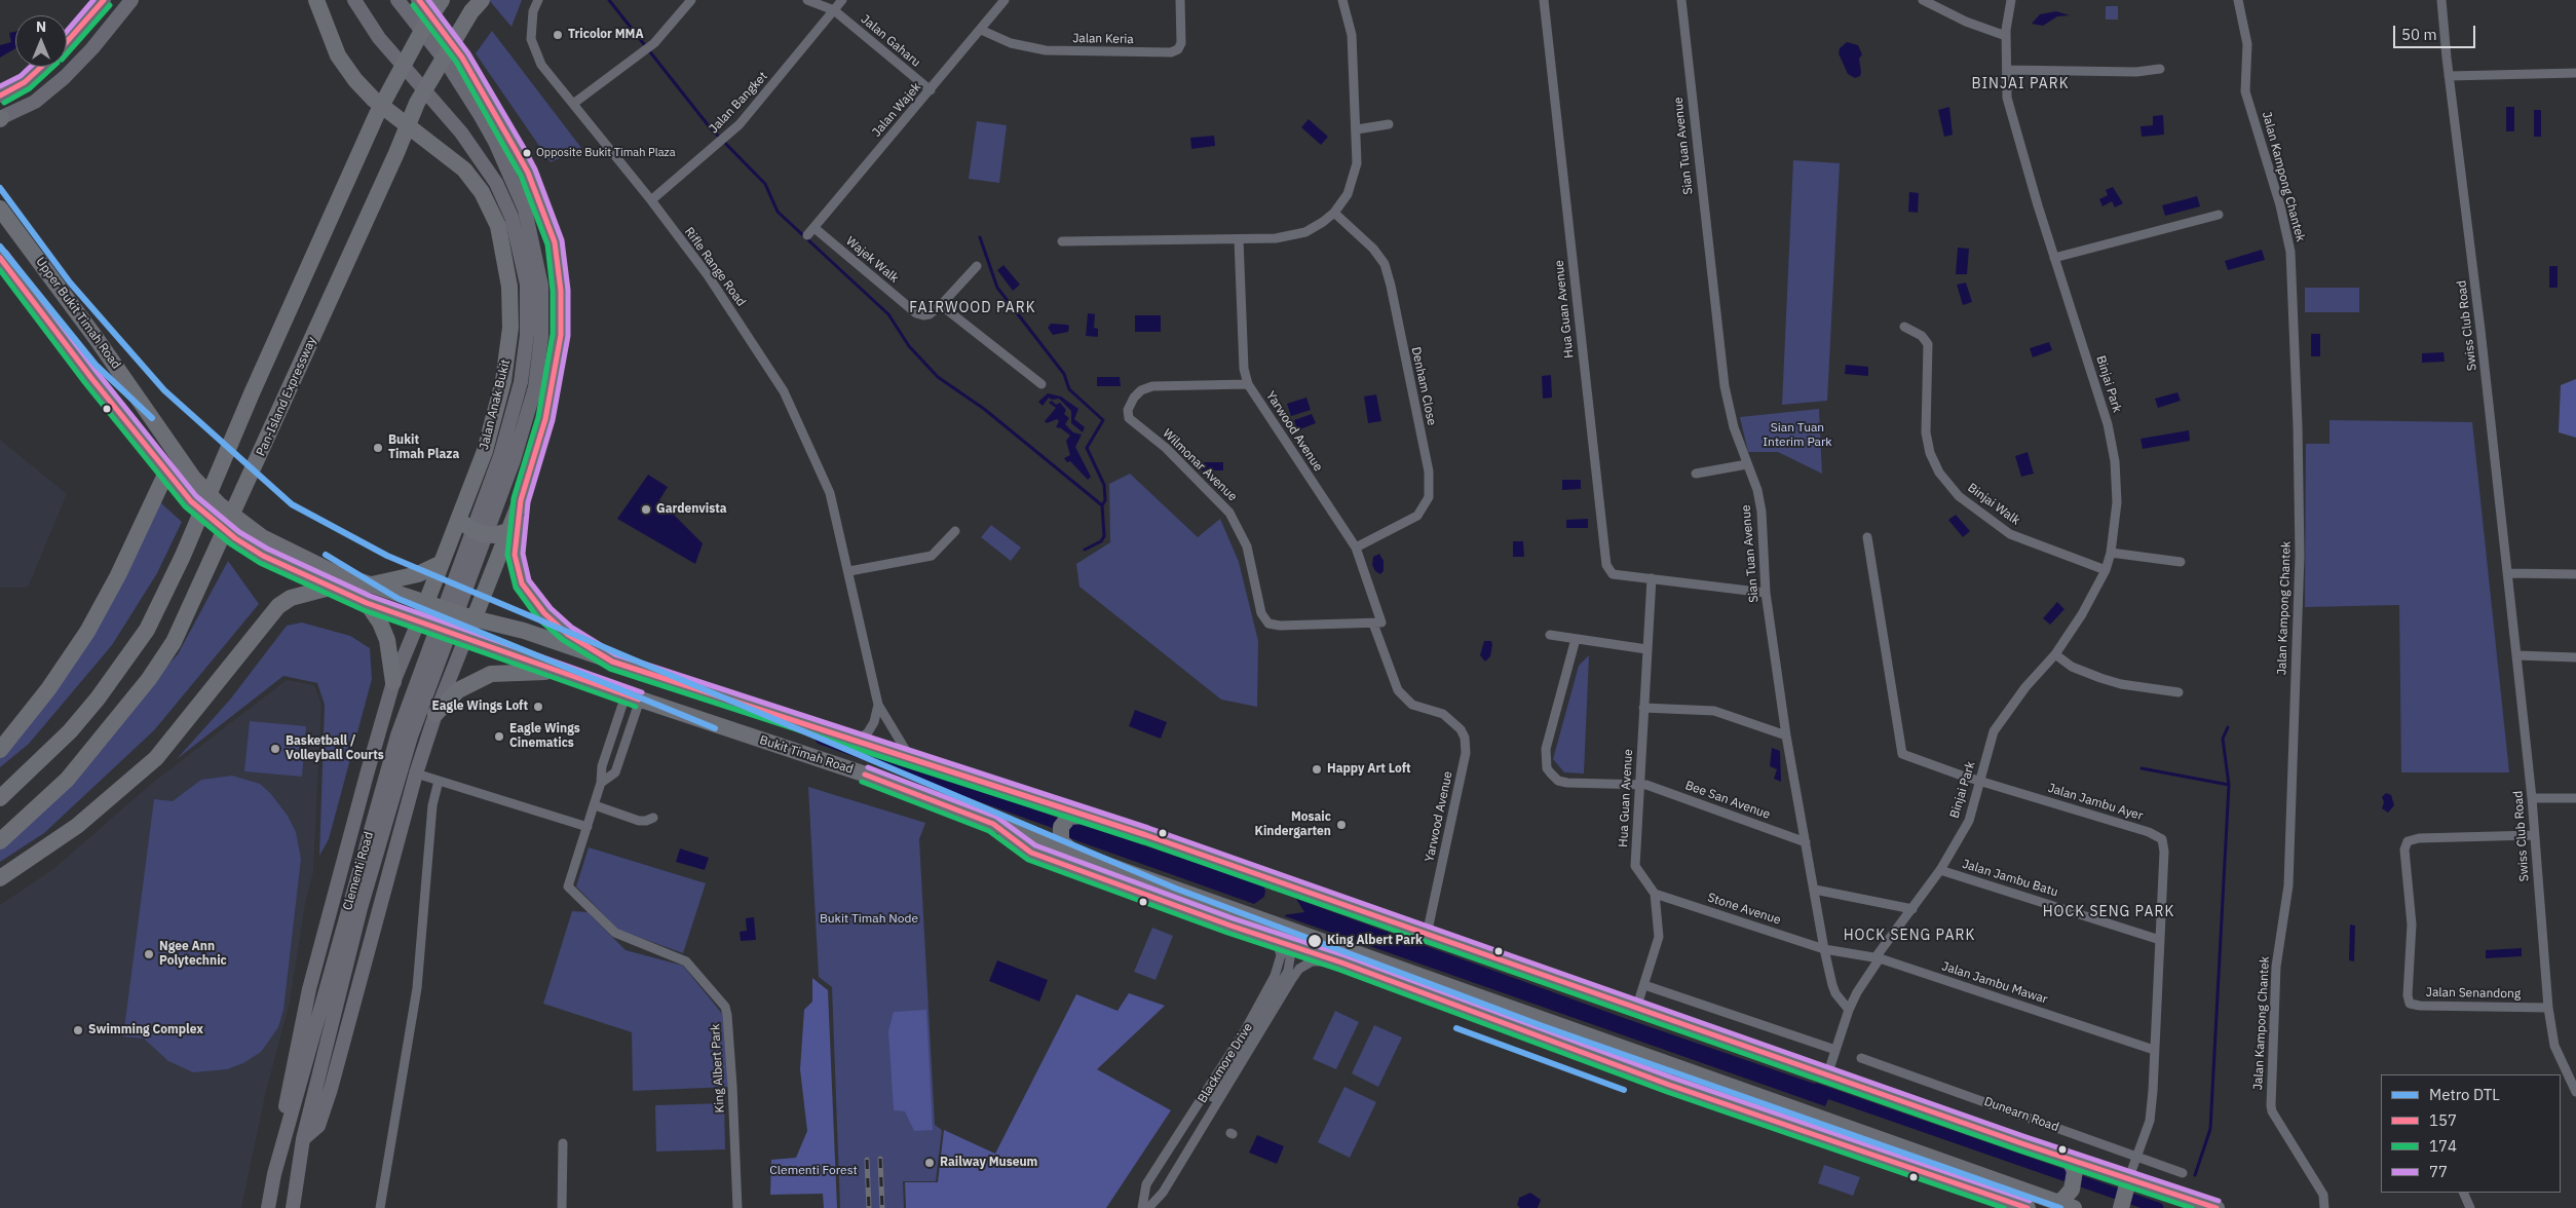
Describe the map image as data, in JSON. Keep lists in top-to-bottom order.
{
  "streets": {
    "highway": [
      "Upper Bukit Timah Road",
      "Pan-Island Expressway",
      "Jalan Anak Bukit",
      "Bukit Timah Road",
      "Dunearn Road"
    ],
    "main road": ["Clementi Road"],
    "street": [
      "Jalan Keria",
      "Jalan Gaharu",
      "Jalan Bangket",
      "Jalan Wajek",
      "Sian Tuan Avenue",
      "Jalan Kampong Chantek",
      "Wajek Walk",
      "Rifle Range Road",
      "Hua Guan Avenue",
      "Swiss Club Road",
      "Binjai Park",
      "Denham Close",
      "Yarwood Avenue",
      "Wilmonar Avenue",
      "Binjai Walk",
      "Bee San Avenue",
      "Jalan Jambu Ayer",
      "Jalan Jambu Batu",
      "Stone Avenue",
      "Jalan Jambu Mawar",
      "Jalan Senandong",
      "Blackmore Drive",
      "King Albert Park"
    ]
  },
  "crossings": [
    ["Jalan Keria", "Jalan Wajek"],
    ["Jalan Gaharu", "Jalan Bangket"],
    ["Jalan Gaharu", "Jalan Wajek"],
    ["Jalan Bangket", "Rifle Range Road"],
    ["Jalan Wajek", "Wajek Walk"],
    ["Sian Tuan Avenue", "Hua Guan Avenue"],
    ["Sian Tuan Avenue", "Binjai Park"],
    ["Sian Tuan Avenue", "Bee San Avenue"],
    ["Sian Tuan Avenue", "Stone Avenue"],
    ["Sian Tuan Avenue", "Jalan Jambu Mawar"],
    ["Rifle Range Road", "Dunearn Road"],
    ["Hua Guan Avenue", "Bee San Avenue"],
    ["Hua Guan Avenue", "Stone Avenue"],
    ["Hua Guan Avenue", "Dunearn Road"],
    ["Upper Bukit Timah Road", "Jalan Anak Bukit"],
    ["Upper Bukit Timah Road", "Dunearn Road"],
    ["Swiss Club Road", "Jalan Senandong"],
    ["Binjai Park", "Binjai Walk"],
    ["Binjai Park", "Jalan Jambu Ayer"],
    ["Binjai Park", "Jalan Jambu Batu"],
    ["Binjai Park", "Jalan Jambu Mawar"],
    ["Binjai Park", "Dunearn Road"],
    ["Denham Close", "Yarwood Avenue"],
    ["Jalan Anak Bukit", "Clementi Road"],
    ["Jalan Anak Bukit", "Dunearn Road"],
    ["Yarwood Avenue", "Wilmonar Avenue"],
    ["Yarwood Avenue", "Dunearn Road"],
    ["Bukit Timah Road", "King Albert Park"],
    ["Jalan Jambu Ayer", "Jalan Jambu Batu"],
    ["Jalan Jambu Ayer", "Jalan Jambu Mawar"],
    ["Jalan Jambu Ayer", "Dunearn Road"],
    ["Stone Avenue", "Jalan Jambu Mawar"]
  ],
  "districts": [
    "BINJAI PARK",
    "FAIRWOOD PARK",
    "HOCK SENG PARK",
    "HOCK SENG PARK"
  ],
  "parks": ["Sian Tuan Interim Park", "Bukit Timah Node", "Clementi Forest"],
  "places": [
    "Tricolor MMA",
    "Opposite Bukit Timah Plaza",
    "Bukit Timah Plaza",
    "Gardenvista",
    "Eagle Wings Loft",
    "Eagle Wings Cinematics",
    "Basketball / Volleyball Courts",
    "Happy Art Loft",
    "Mosaic Kindergarten",
    "King Albert Park",
    "Ngee Ann Polytechnic",
    "Swimming Complex",
    "Railway Museum"
  ],
  "lines": [
    "transit line 157",
    "transit line 77",
    "transit line 174",
    "metro line DTL"
  ],
  "legend": [
    "Metro DTL",
    "157",
    "174",
    "77"
  ],
  "scale_bar": "50 m",
  "north": "top"
}
